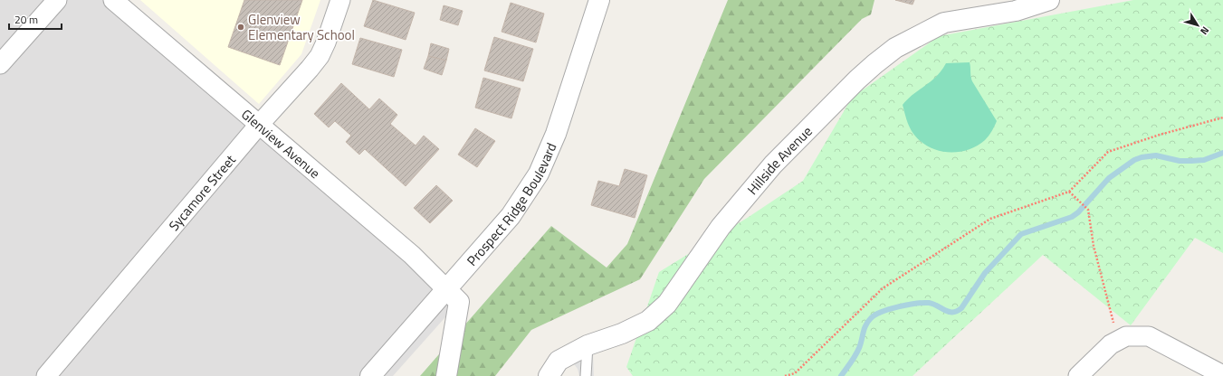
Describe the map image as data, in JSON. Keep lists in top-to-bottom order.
{
  "streets": {
    "street": [
      "Glenview Avenue",
      "Hillside Avenue",
      "Sycamore Street",
      "Prospect Ridge Boulevard"
    ]
  },
  "crossings": [
    ["Glenview Avenue", "Sycamore Street"],
    ["Glenview Avenue", "Prospect Ridge Boulevard"]
  ],
  "places": ["Glenview Elementary School"],
  "scale_bar": "20 m",
  "north": "bottom right"
}
